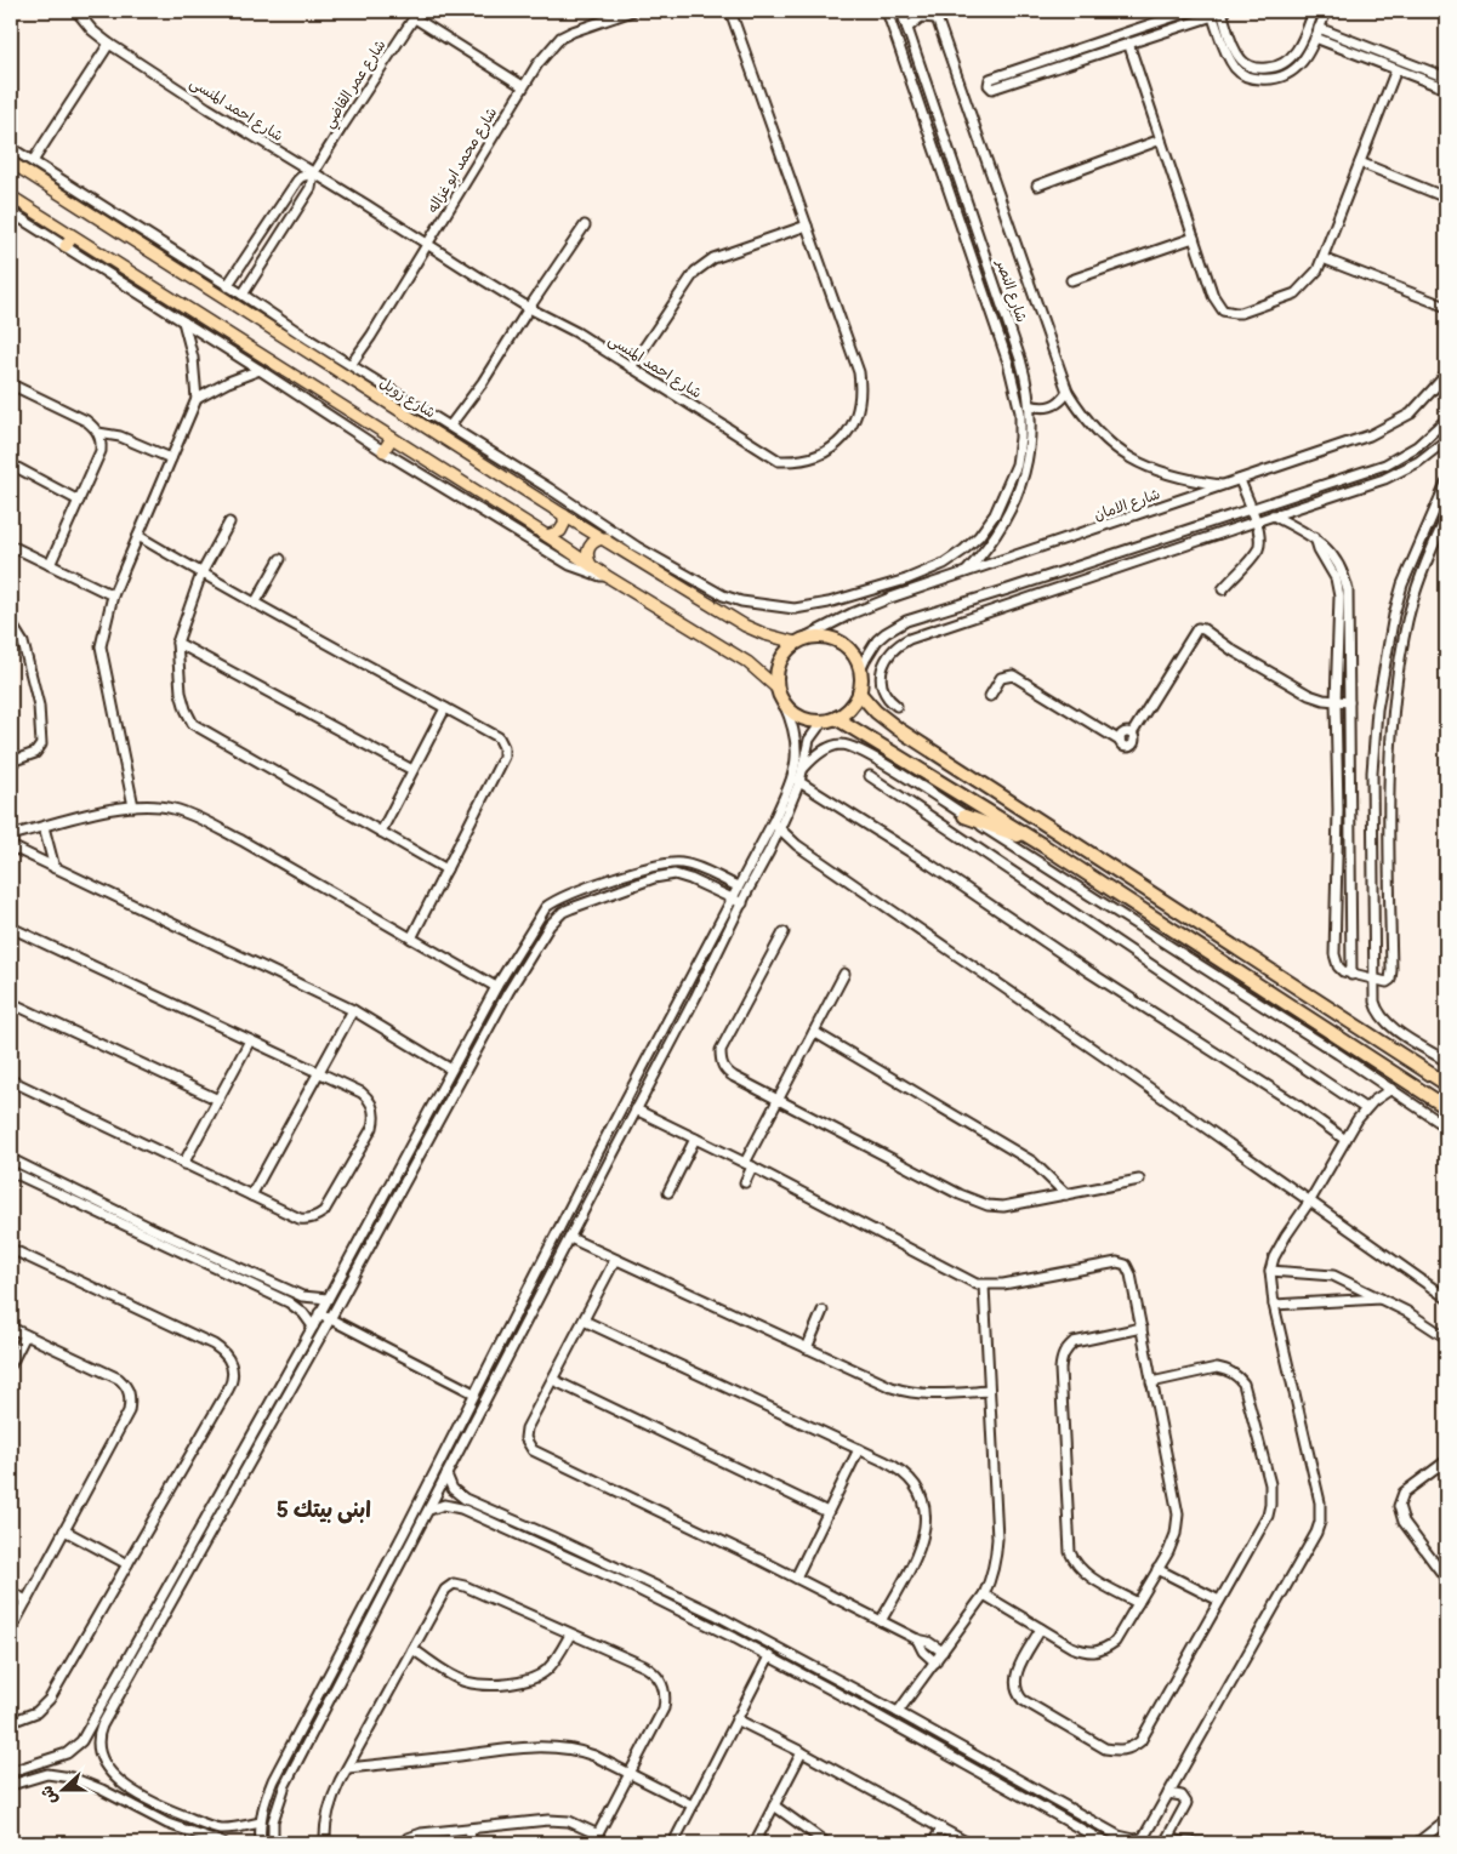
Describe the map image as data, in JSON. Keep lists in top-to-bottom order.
{
  "streets": {
    "main road": ["شارع زويل"],
    "street": [
      "شارع عمر القاضي",
      "شارع احمد المنسى",
      "شارع محمد ابو غزاله",
      "شارع النصر",
      "شارع الامان"
    ]
  },
  "crossings": [
    ["شارع عمر القاضي", "شارع احمد المنسى"],
    ["شارع احمد المنسى", "شارع محمد ابو غزاله"],
    ["شارع النصر", "شارع الامان"],
    ["شارع زويل", "شارع الامان"]
  ],
  "districts": ["ابنى بيتك 5"],
  "north": "left"
}
